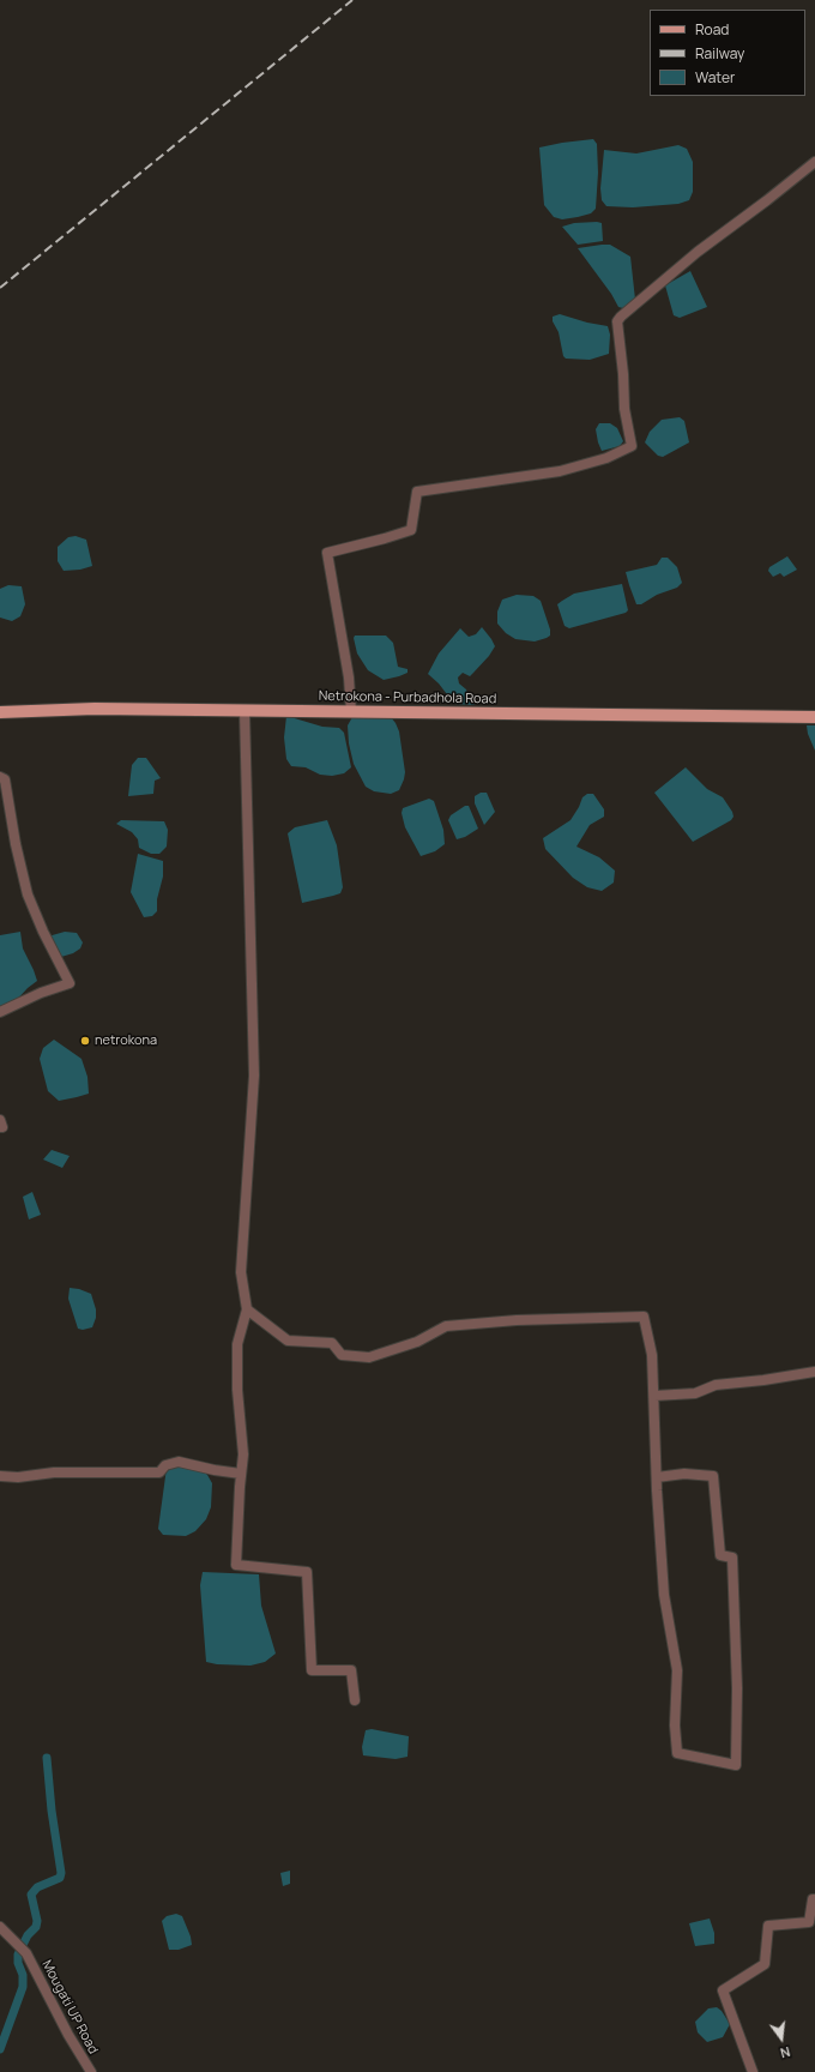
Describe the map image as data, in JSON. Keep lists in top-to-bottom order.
{
  "streets": {
    "main road": ["Netrokona - Purbadhola Road"],
    "street": ["Mougati UP Road"]
  },
  "places": ["netrokona"],
  "legend": ["Road", "Railway", "Water"],
  "north": "bottom"
}
